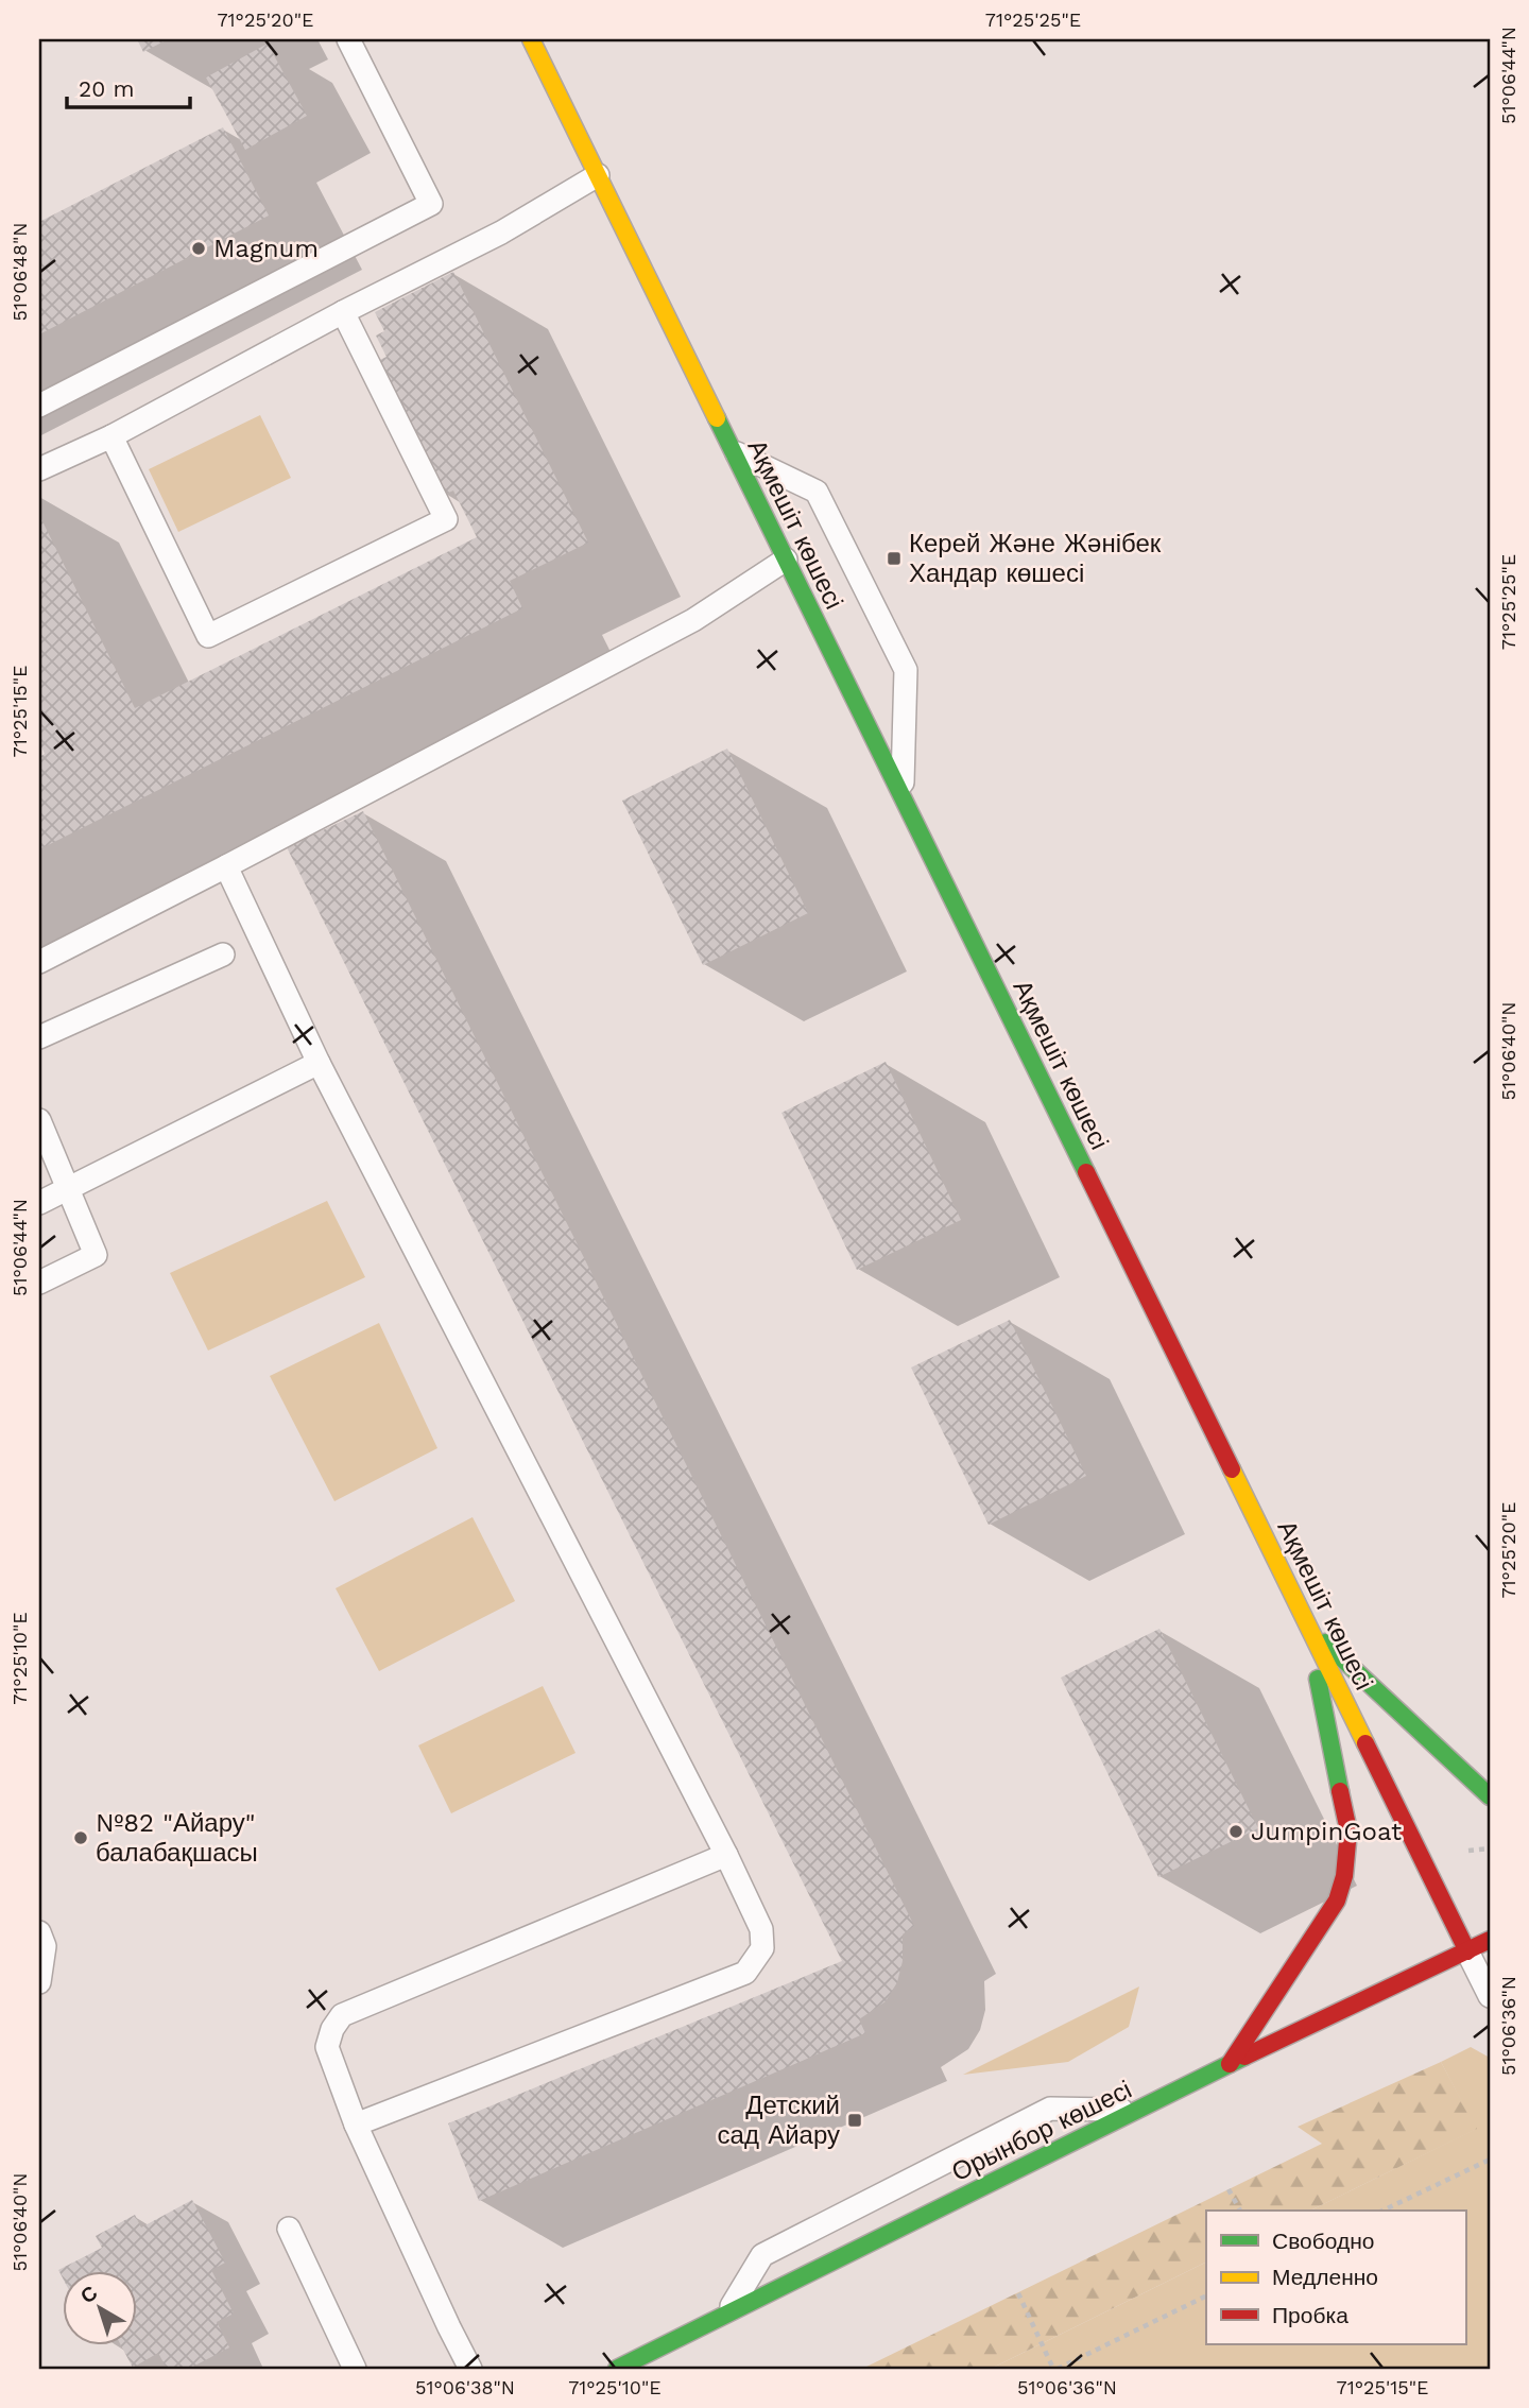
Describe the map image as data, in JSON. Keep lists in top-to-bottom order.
{
  "streets": {
    "street": ["Ақмешіт көшесі", "Орынбор көшесі"]
  },
  "crossings": [
    ["Ақмешіт көшесі", "Орынбор көшесі"]
  ],
  "places": {
    "other": ["Magnum", "JumpinGoat", "№82 \"Айару\" балабақшасы"],
    "transit": ["Керей Және Жәнібек Хандар көшесі", "Детский сад Айару"]
  },
  "legend": ["Свободно", "Медленно", "Пробка"],
  "scale_bar": "20 m",
  "north": "top left",
  "coordinates": [
    "71°25'20\"E",
    "71°25'25\"E",
    "51°06'44\"N",
    "51°06'48\"N",
    "71°25'15\"E",
    "51°06'40\"N",
    "71°25'10\"E",
    "51°06'36\"N",
    "51°06'38\"N"
  ]
}
